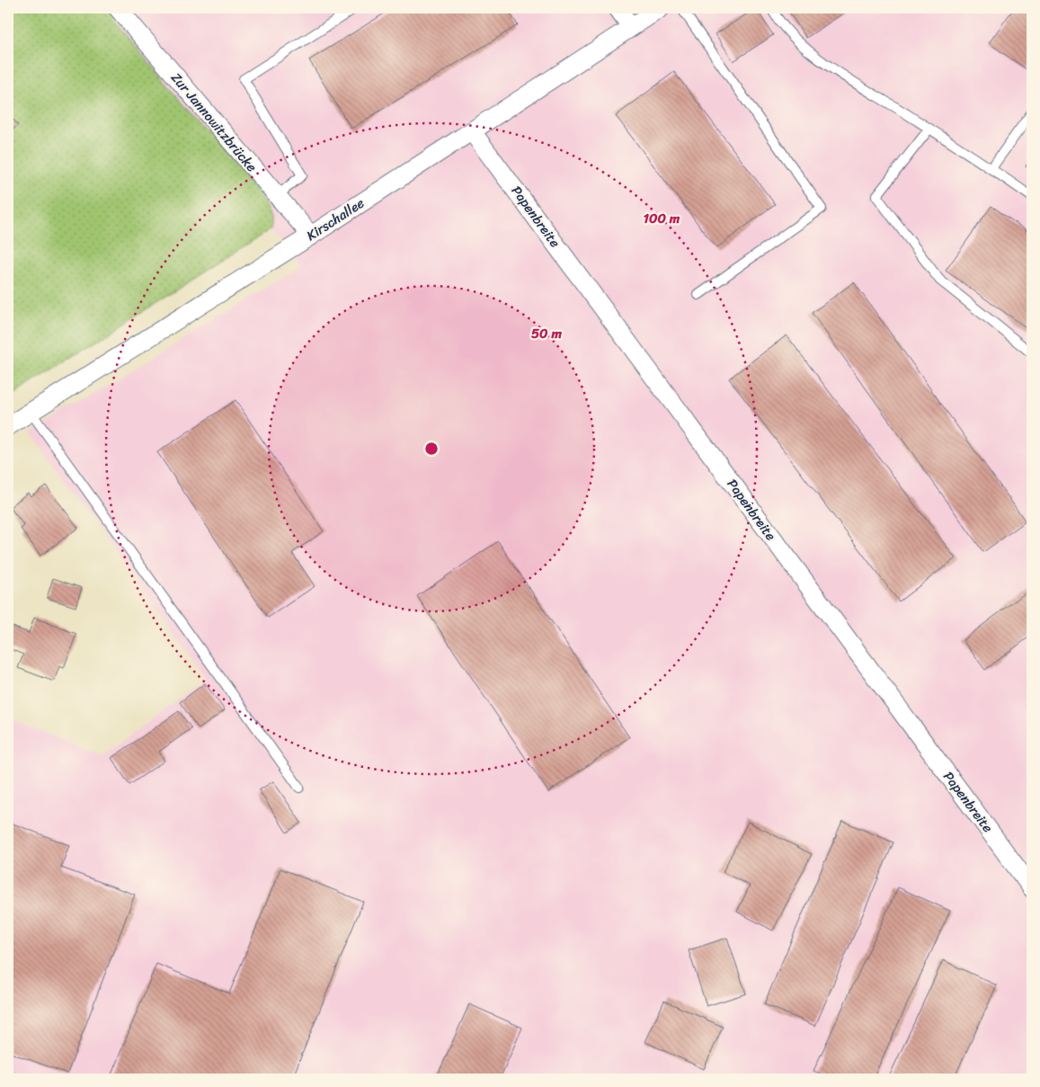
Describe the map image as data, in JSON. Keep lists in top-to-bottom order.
{
  "streets": {
    "street": ["Zur Jannowitzbrücke", "Papenbreite", "Kirschallee"]
  },
  "crossings": [
    ["Zur Jannowitzbrücke", "Kirschallee"],
    ["Papenbreite", "Kirschallee"]
  ],
  "rings": ["100 m", "50 m"]
}
